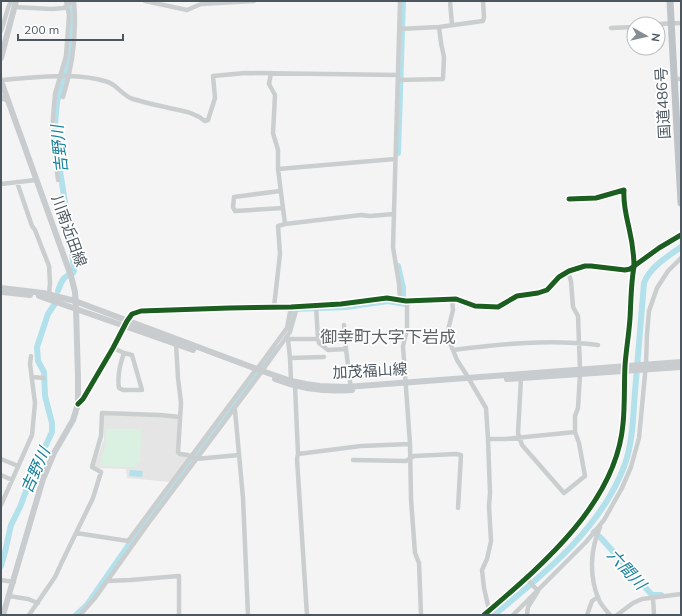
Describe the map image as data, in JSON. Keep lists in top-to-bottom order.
{
  "streets": {
    "highway": ["国道486号"],
    "main road": ["川南近田線", "加茂福山線"]
  },
  "crossings": [
    ["川南近田線", "加茂福山線"]
  ],
  "districts": ["御幸町大字下岩成"],
  "water": ["吉野川", "六間川"],
  "scale_bar": "200 m",
  "north": "right"
}
